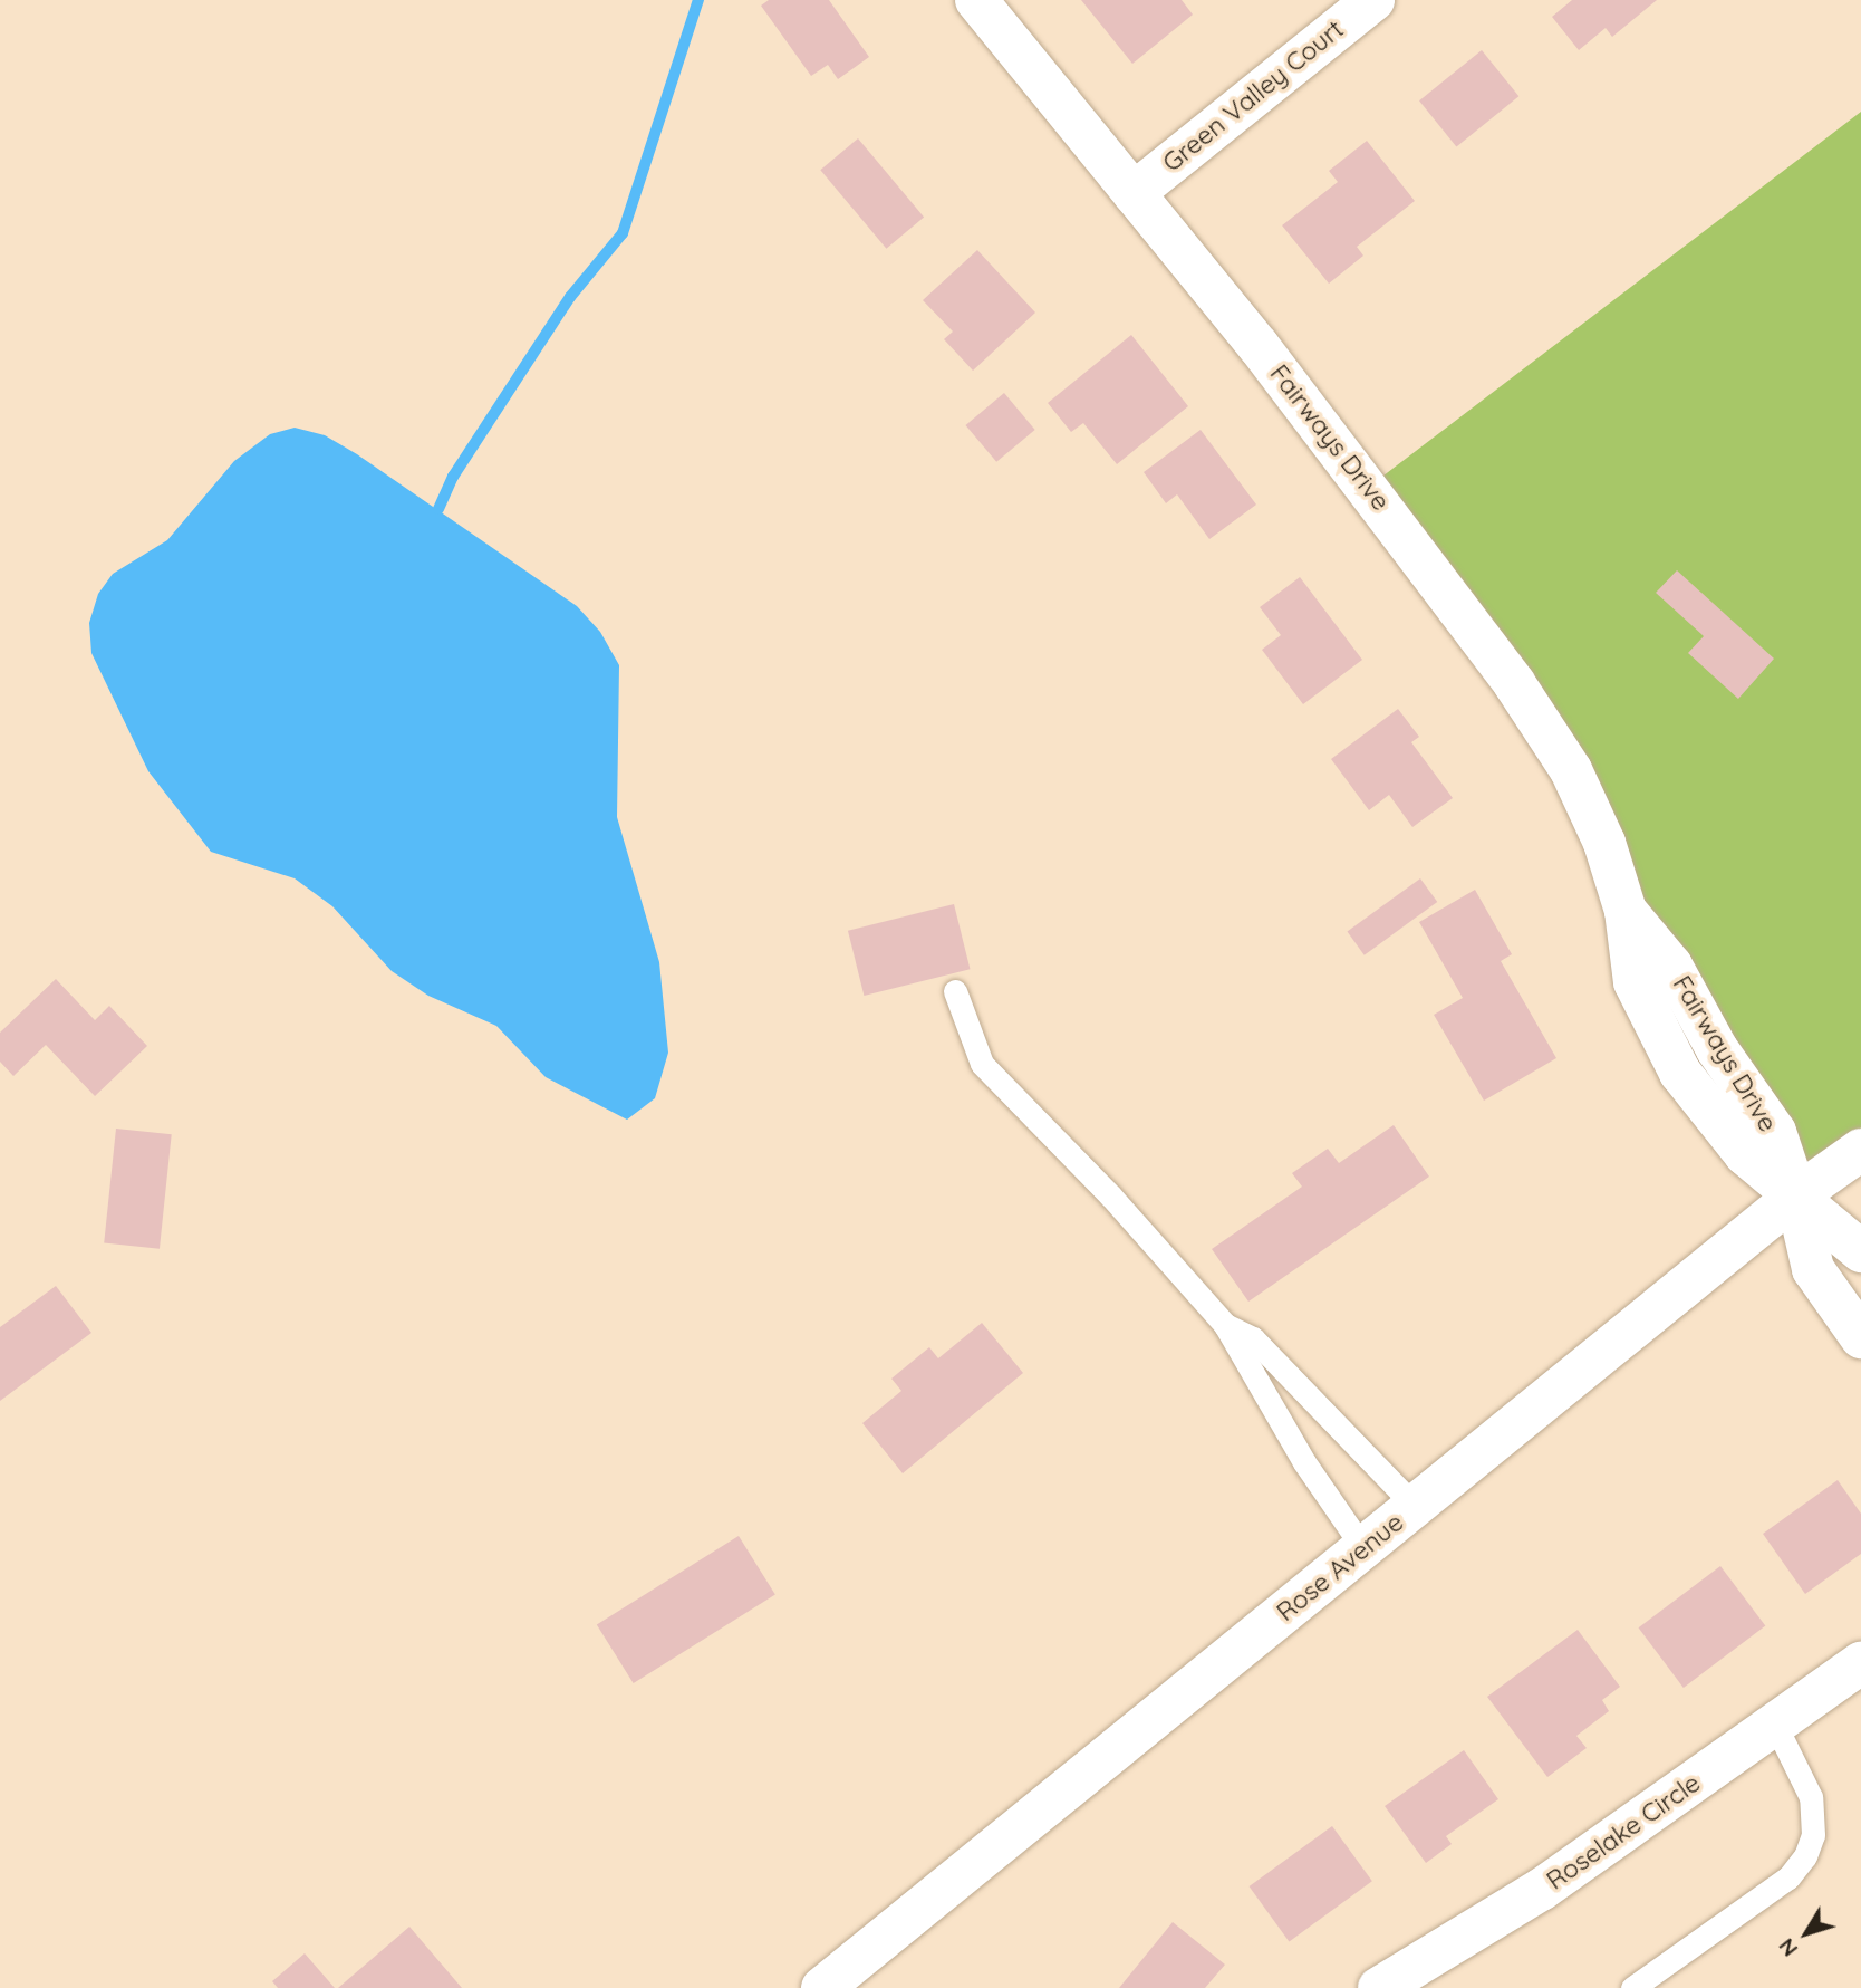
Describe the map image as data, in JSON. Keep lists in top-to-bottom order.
{
  "streets": {
    "street": [
      "Green Valley Court",
      "Fairways Drive",
      "Rose Avenue",
      "Roselake Circle"
    ]
  },
  "crossings": [
    ["Green Valley Court", "Fairways Drive"],
    ["Fairways Drive", "Rose Avenue"]
  ],
  "north": "bottom left"
}
